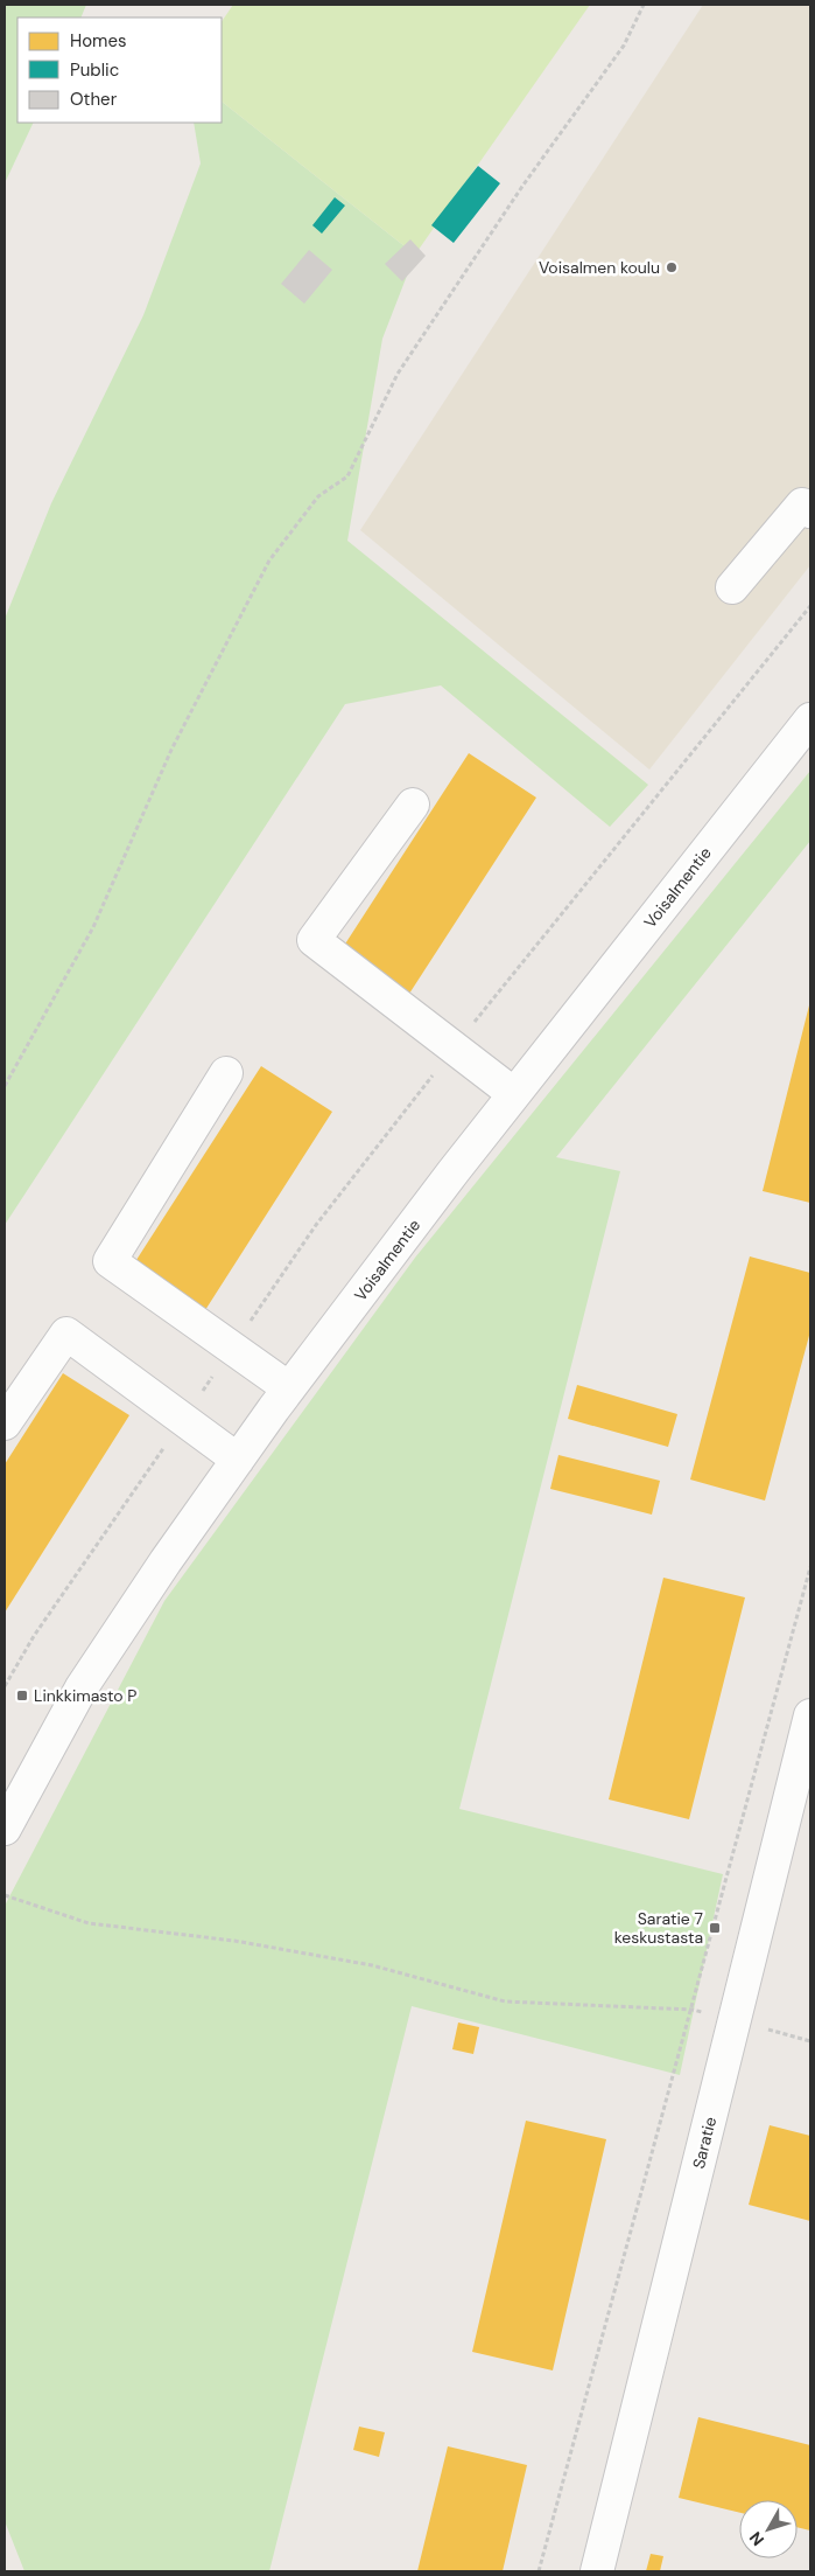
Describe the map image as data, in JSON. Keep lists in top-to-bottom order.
{
  "streets": {
    "street": ["Voisalmentie", "Saratie"]
  },
  "places": {
    "other": ["Voisalmen koulu"],
    "transit": ["Linkkimasto P", "Saratie 7 keskustasta"]
  },
  "legend": ["Homes", "Public", "Other"],
  "north": "bottom left"
}
